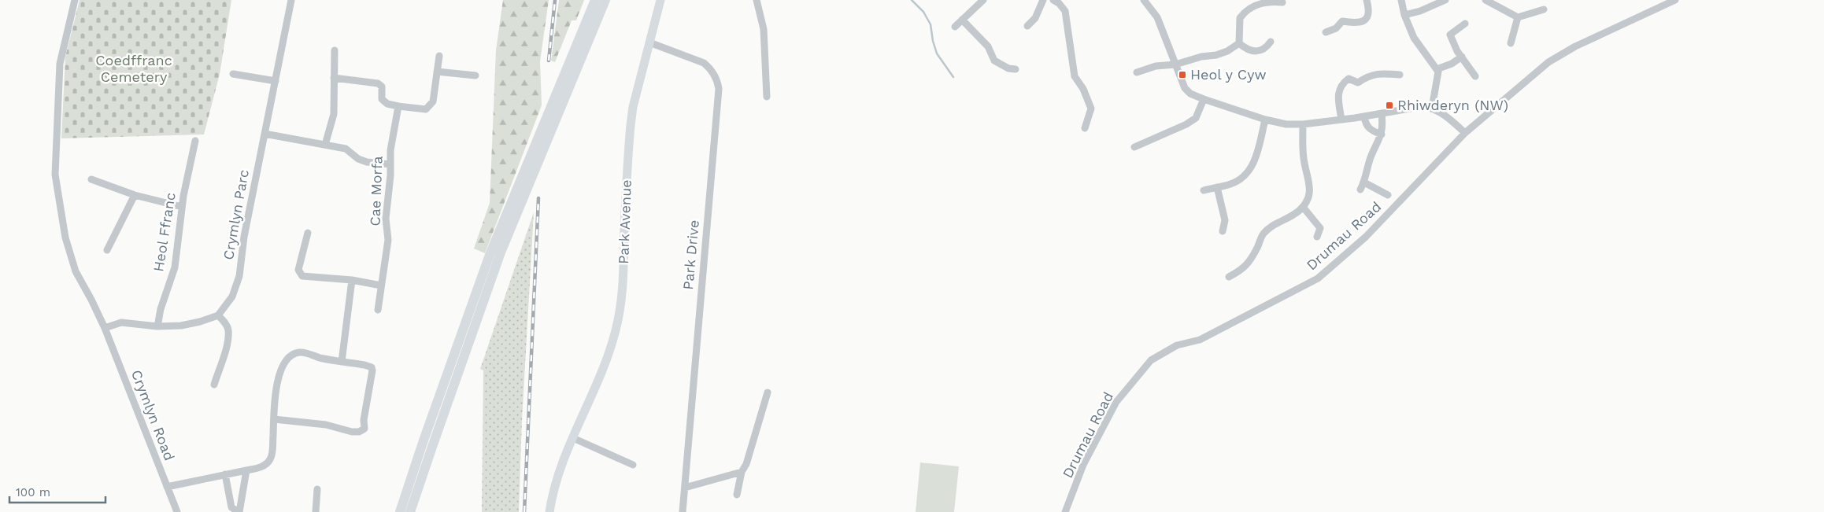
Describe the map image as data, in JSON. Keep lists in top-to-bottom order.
{
  "streets": {
    "main road": ["Park Avenue"],
    "street": [
      "Cae Morfa",
      "Crymlyn Parc",
      "Heol Ffranc",
      "Drumau Road",
      "Park Drive",
      "Crymlyn Road"
    ]
  },
  "crossings": [
    ["Park Avenue", "Park Drive"]
  ],
  "parks": ["Coedffranc Cemetery"],
  "places": {
    "transit": ["Heol y Cyw", "Rhiwderyn (NW)"]
  },
  "scale_bar": "100 m"
}
